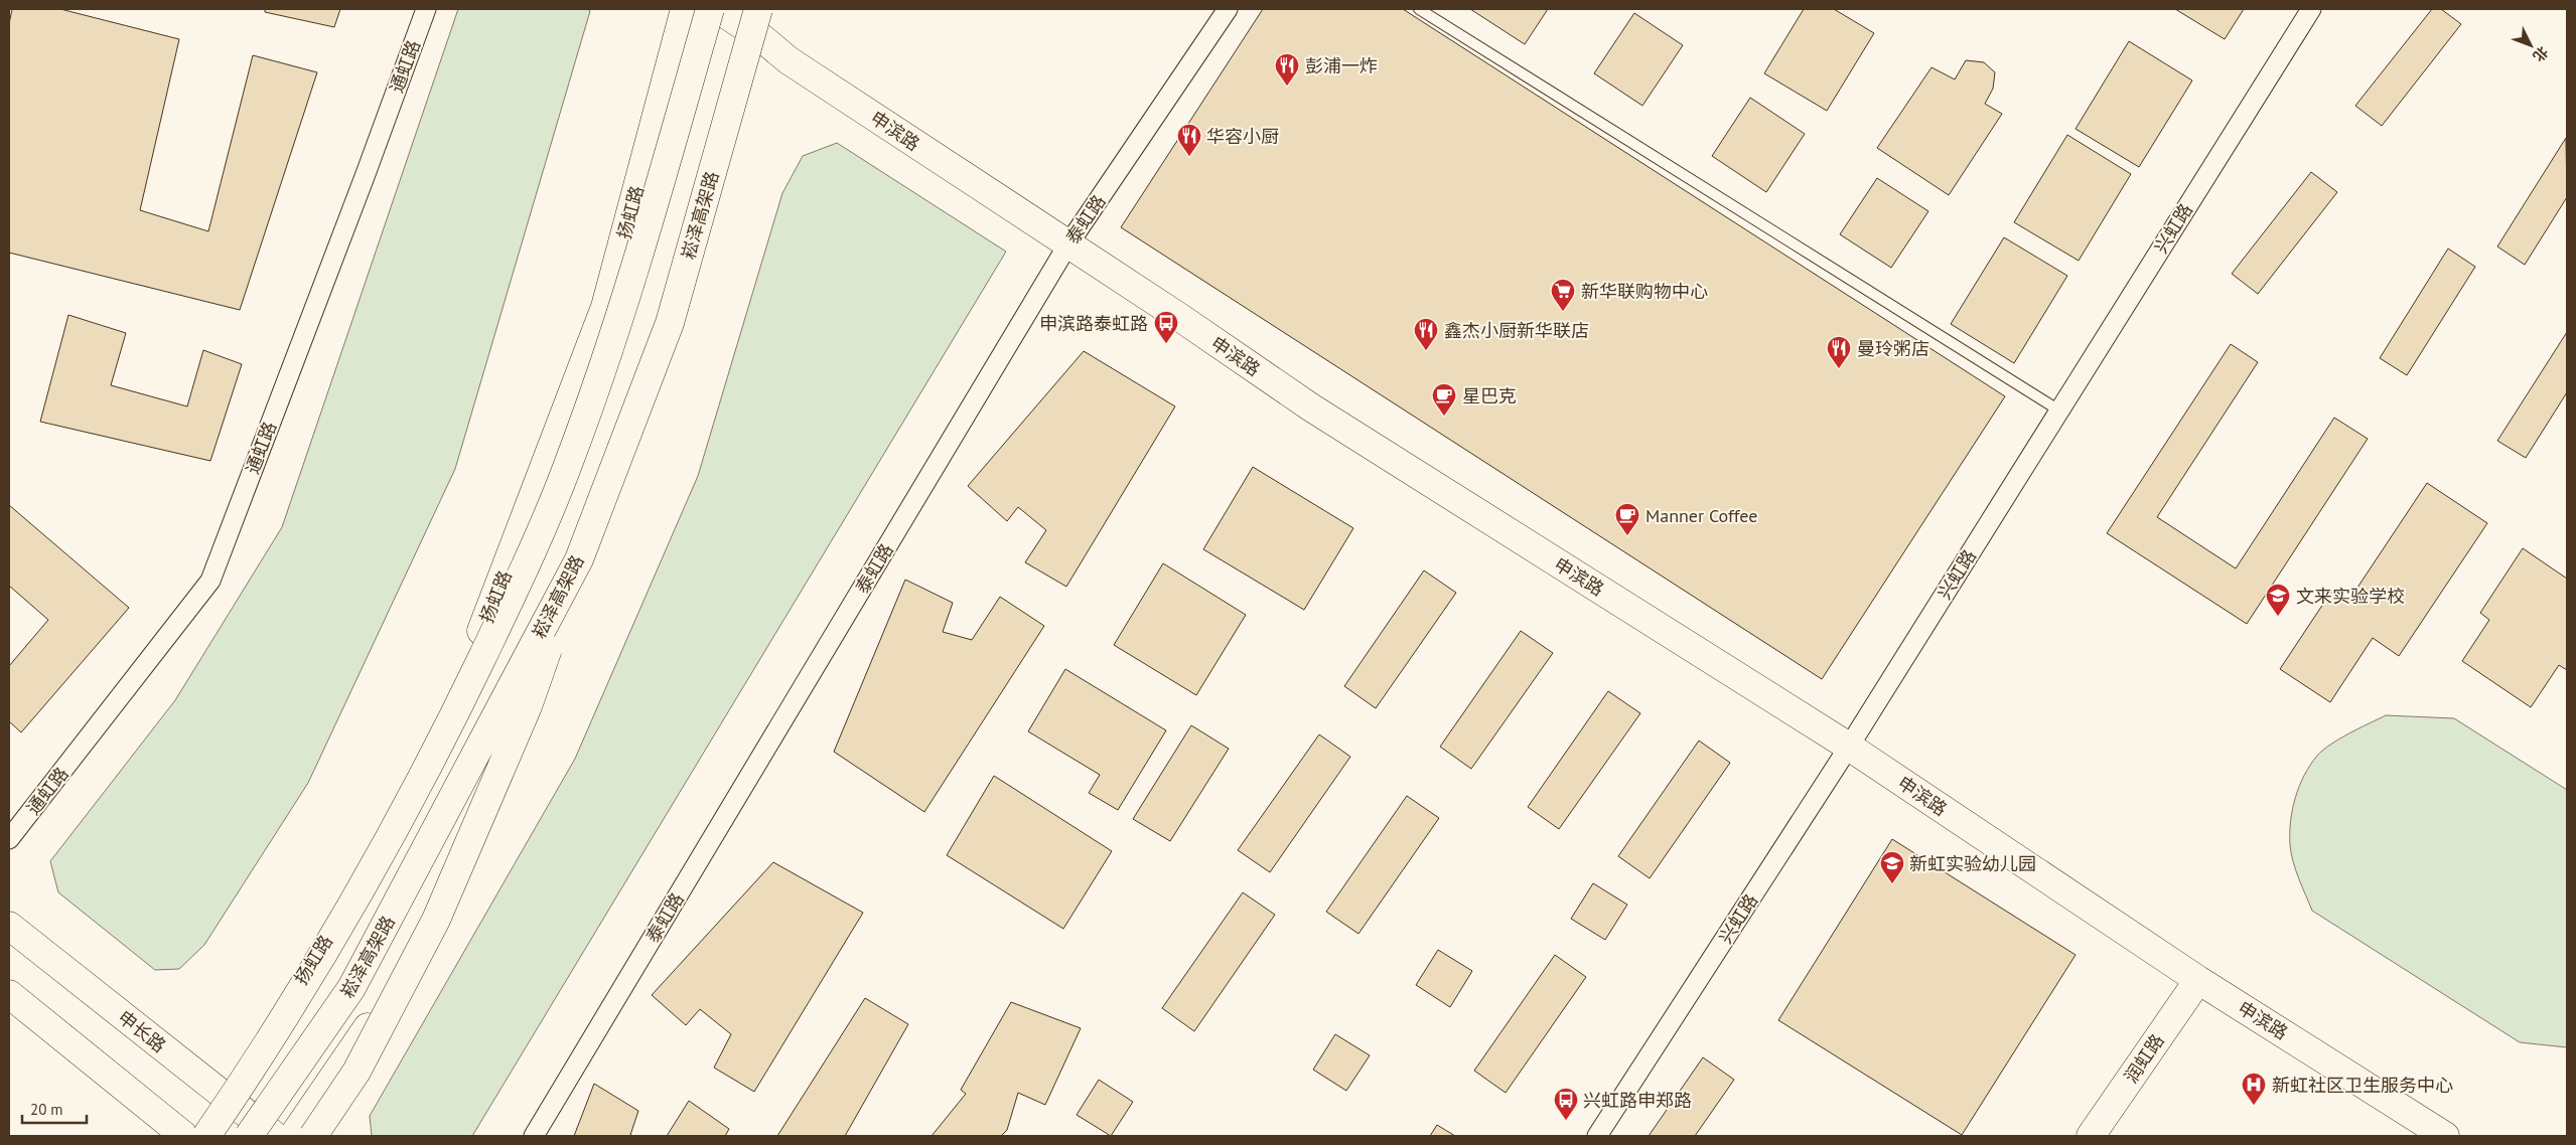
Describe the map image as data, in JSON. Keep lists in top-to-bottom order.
{
  "streets": {
    "main road": [
      "申滨路",
      "扬虹路",
      "崧泽高架路",
      "申长路",
      "润虹路"
    ],
    "street": ["通虹路", "泰虹路", "兴虹路"]
  },
  "crossings": [
    ["申滨路", "泰虹路"],
    ["申滨路", "兴虹路"],
    ["申滨路", "润虹路"],
    ["扬虹路", "申长路"]
  ],
  "places": {
    "restaurant": [
      "彭浦一炸",
      "华容小厨",
      "鑫杰小厨新华联店",
      "曼玲粥店"
    ],
    "supermarket": ["新华联购物中心"],
    "bus stop": ["申滨路泰虹路", "兴虹路申郑路"],
    "cafe": ["星巴克", "Manner Coffee"],
    "school or university": ["文来实验学校", "新虹实验幼儿园"],
    "hospital": ["新虹社区卫生服务中心"]
  },
  "scale_bar": "20 m",
  "north": "bottom right"
}
